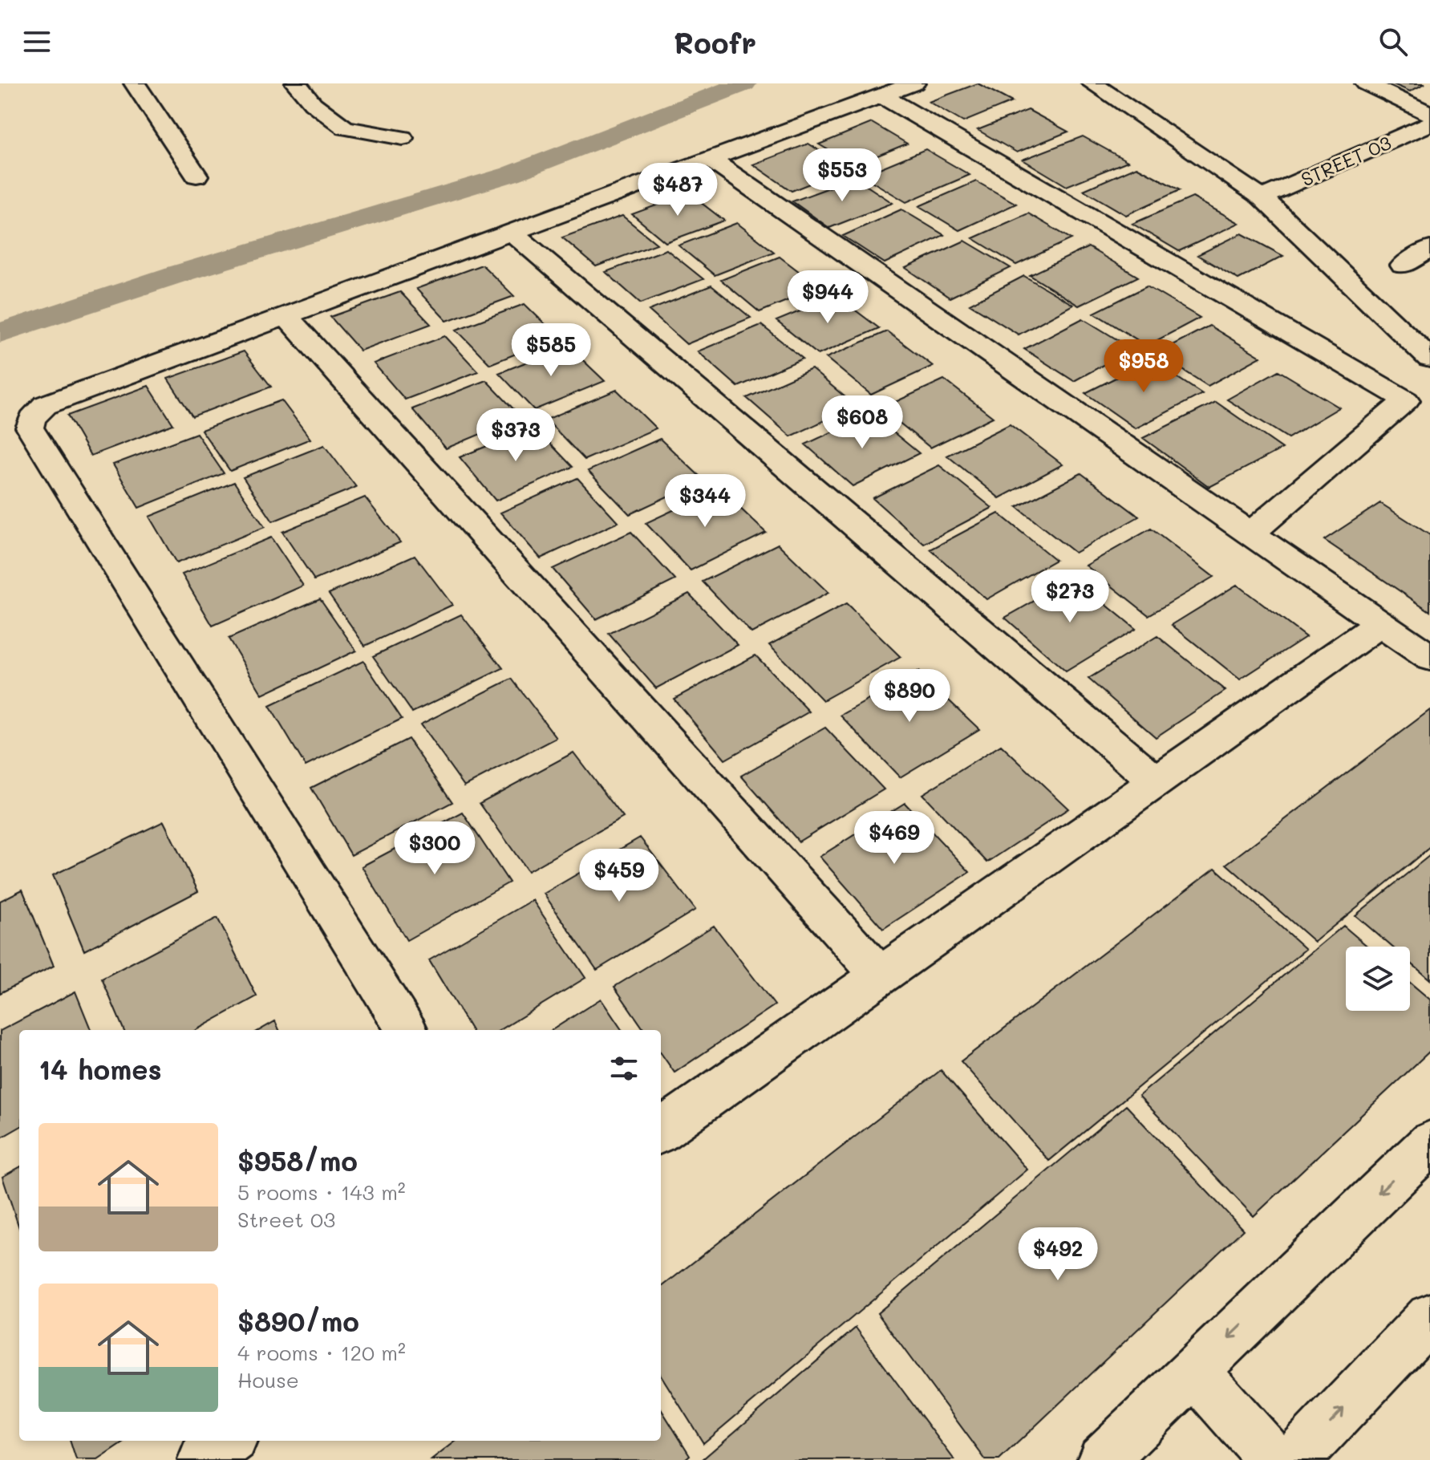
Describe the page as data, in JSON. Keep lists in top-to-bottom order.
{
  "streets": {
    "street": ["STREET 03"]
  },
  "page": {
    "header": "Roofr",
    "price": [
      "$553",
      "$487",
      "$944",
      "$585",
      "$958",
      "$608",
      "$373",
      "$344",
      "$273",
      "$890",
      "$469",
      "$300",
      "$459",
      "$492"
    ],
    "heading": "14 homes",
    "list": [
      {
        "name": "$958/mo",
        "note": "5 rooms · 143 m² · Street 03"
      },
      {
        "name": "$890/mo",
        "note": "4 rooms · 120 m² · House"
      }
    ]
  }
}
